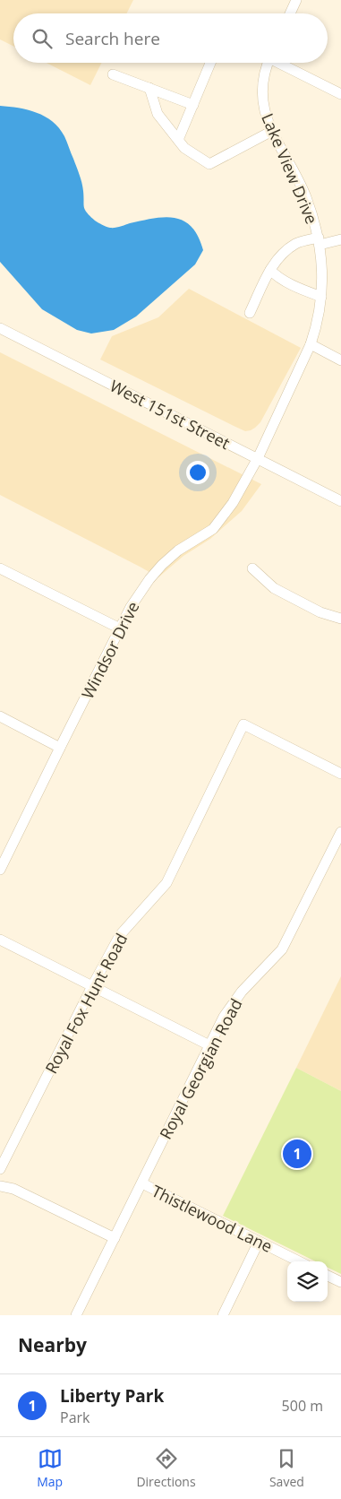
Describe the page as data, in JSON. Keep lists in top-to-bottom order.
{
  "streets": {
    "street": [
      "Lake View Drive",
      "West 151st Street",
      "Windsor Drive",
      "Royal Fox Hunt Road",
      "Royal Georgian Road",
      "Thistlewood Lane"
    ]
  },
  "crossings": [
    ["Lake View Drive", "West 151st Street"],
    ["Lake View Drive", "Windsor Drive"],
    ["West 151st Street", "Windsor Drive"],
    ["Royal Georgian Road", "Thistlewood Lane"]
  ],
  "page": {
    "search": "Search here",
    "pins": "1",
    "heading": "Nearby",
    "list": [
      {
        "mark": "1",
        "name": "Liberty Park",
        "note": "Park",
        "value": "500 m"
      }
    ],
    "nav": ["Map", "Directions", "Saved"]
  }
}
